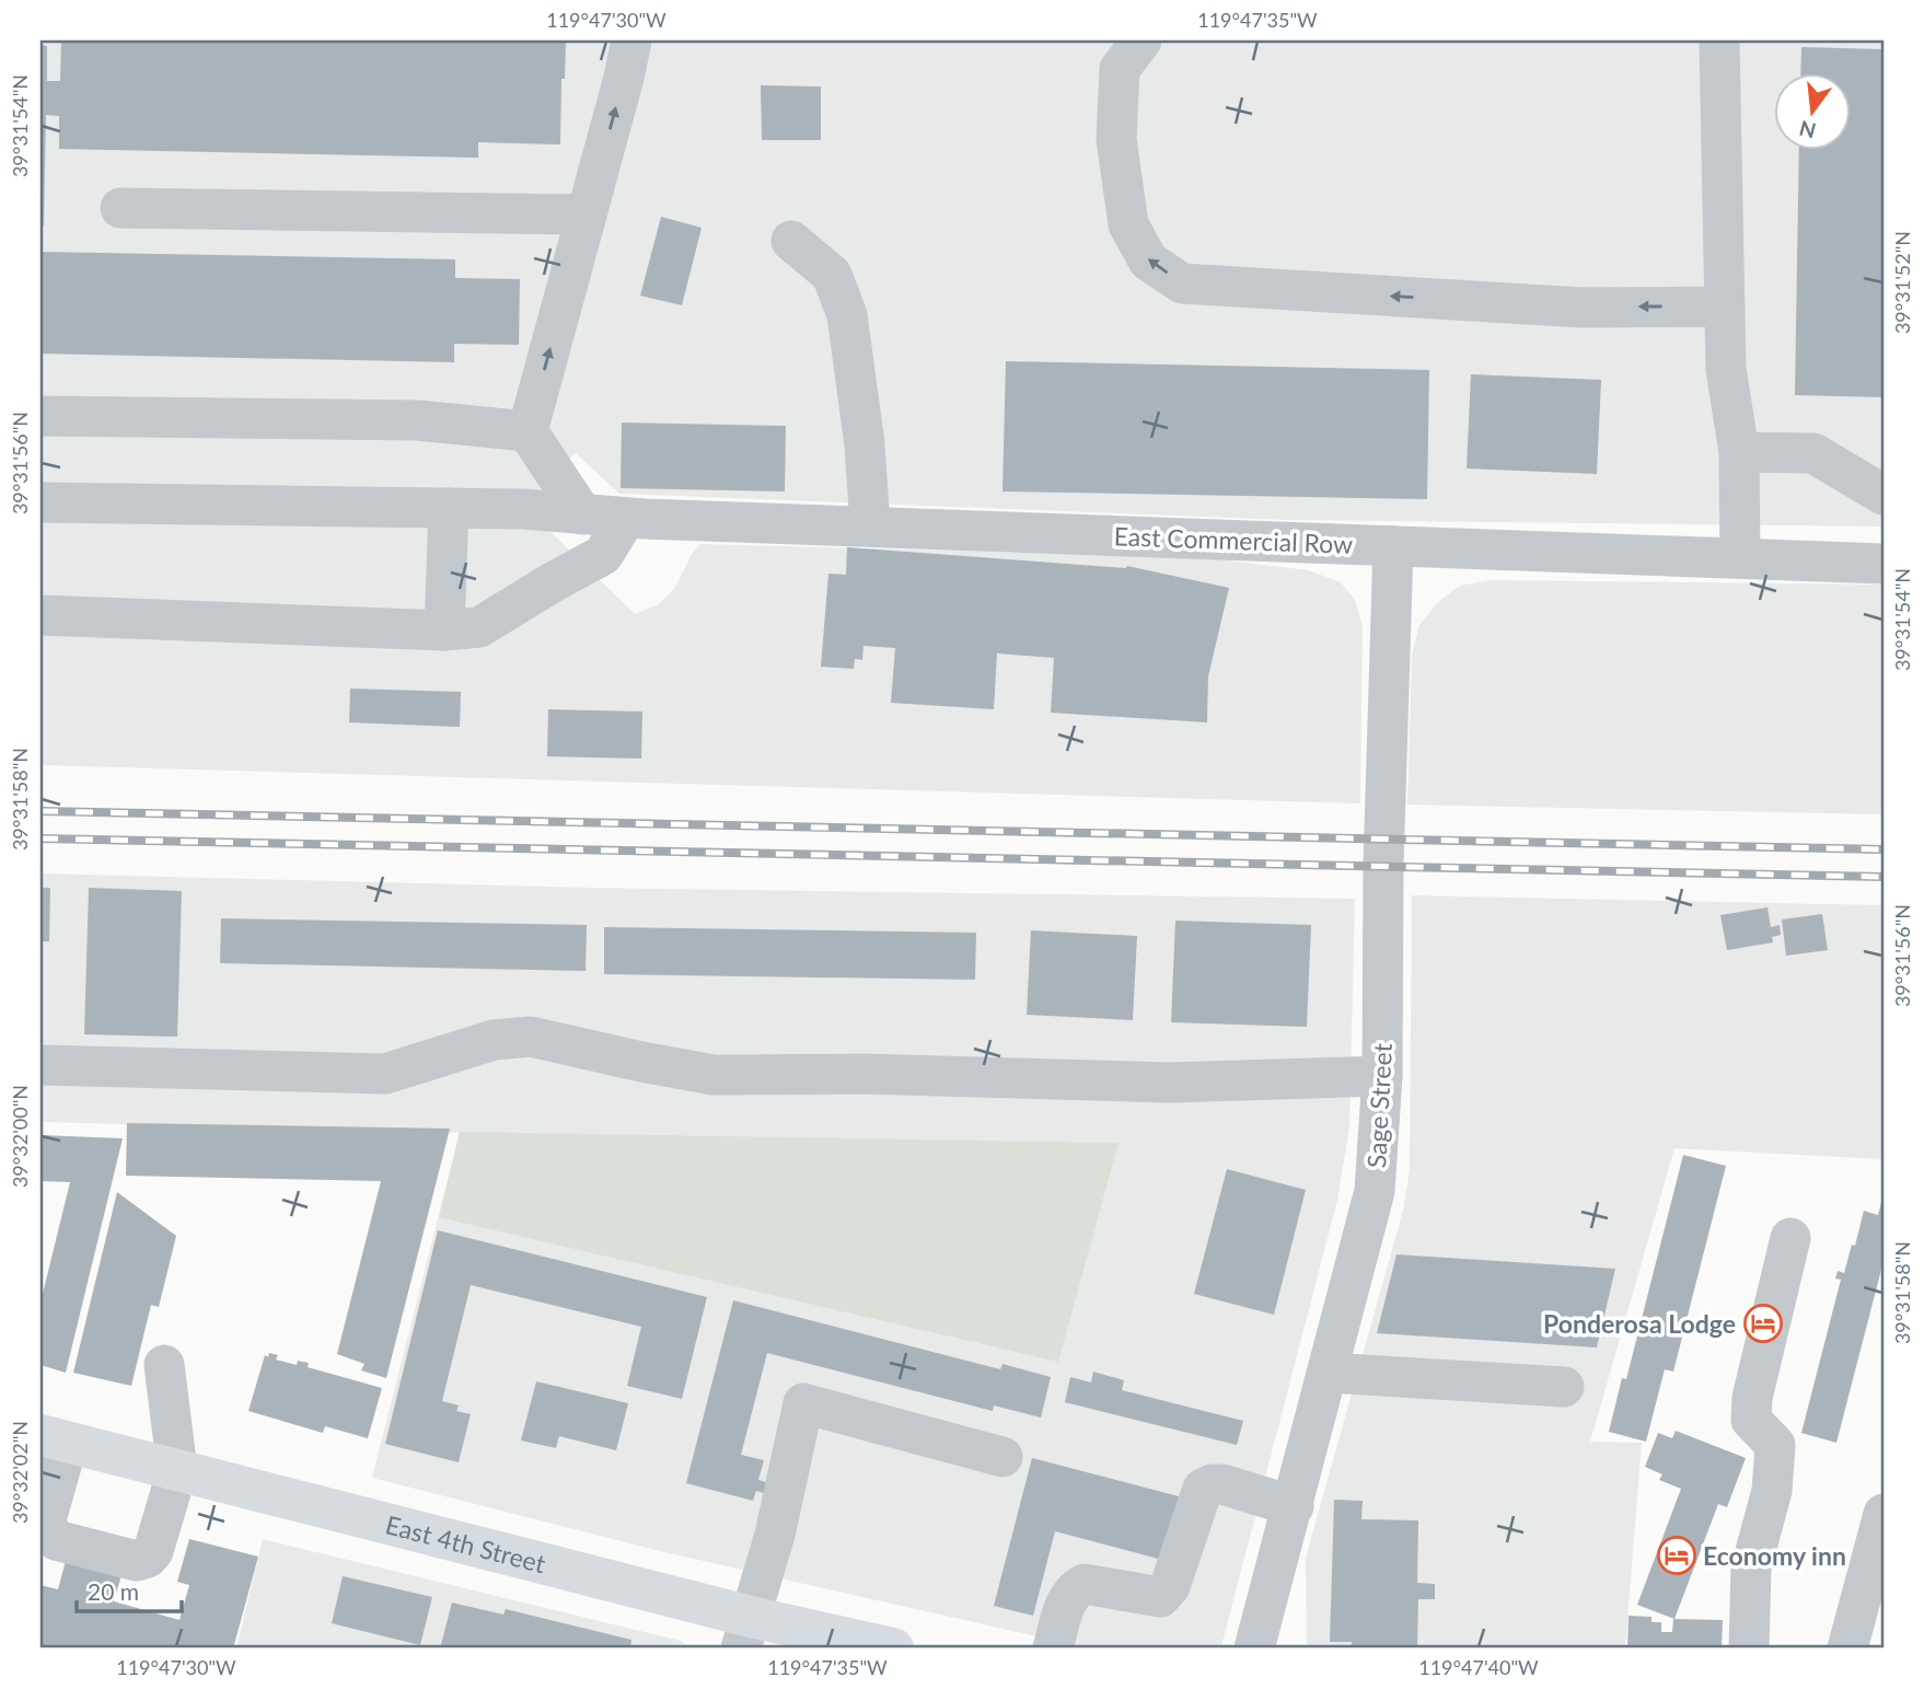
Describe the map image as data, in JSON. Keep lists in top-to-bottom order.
{
  "streets": {
    "main road": ["East 4th Street"],
    "street": ["East Commercial Row", "Sage Street"]
  },
  "crossings": [
    ["East Commercial Row", "Sage Street"]
  ],
  "places": {
    "hotel": ["Ponderosa Lodge", "Economy inn"]
  },
  "scale_bar": "20 m",
  "north": "bottom",
  "coordinates": [
    "119°47'30\"W",
    "119°47'35\"W",
    "39°31'54\"N",
    "39°31'52\"N",
    "39°31'56\"N",
    "39°31'58\"N",
    "39°32'00\"N",
    "39°32'02\"N",
    "119°47'40\"W"
  ]
}
